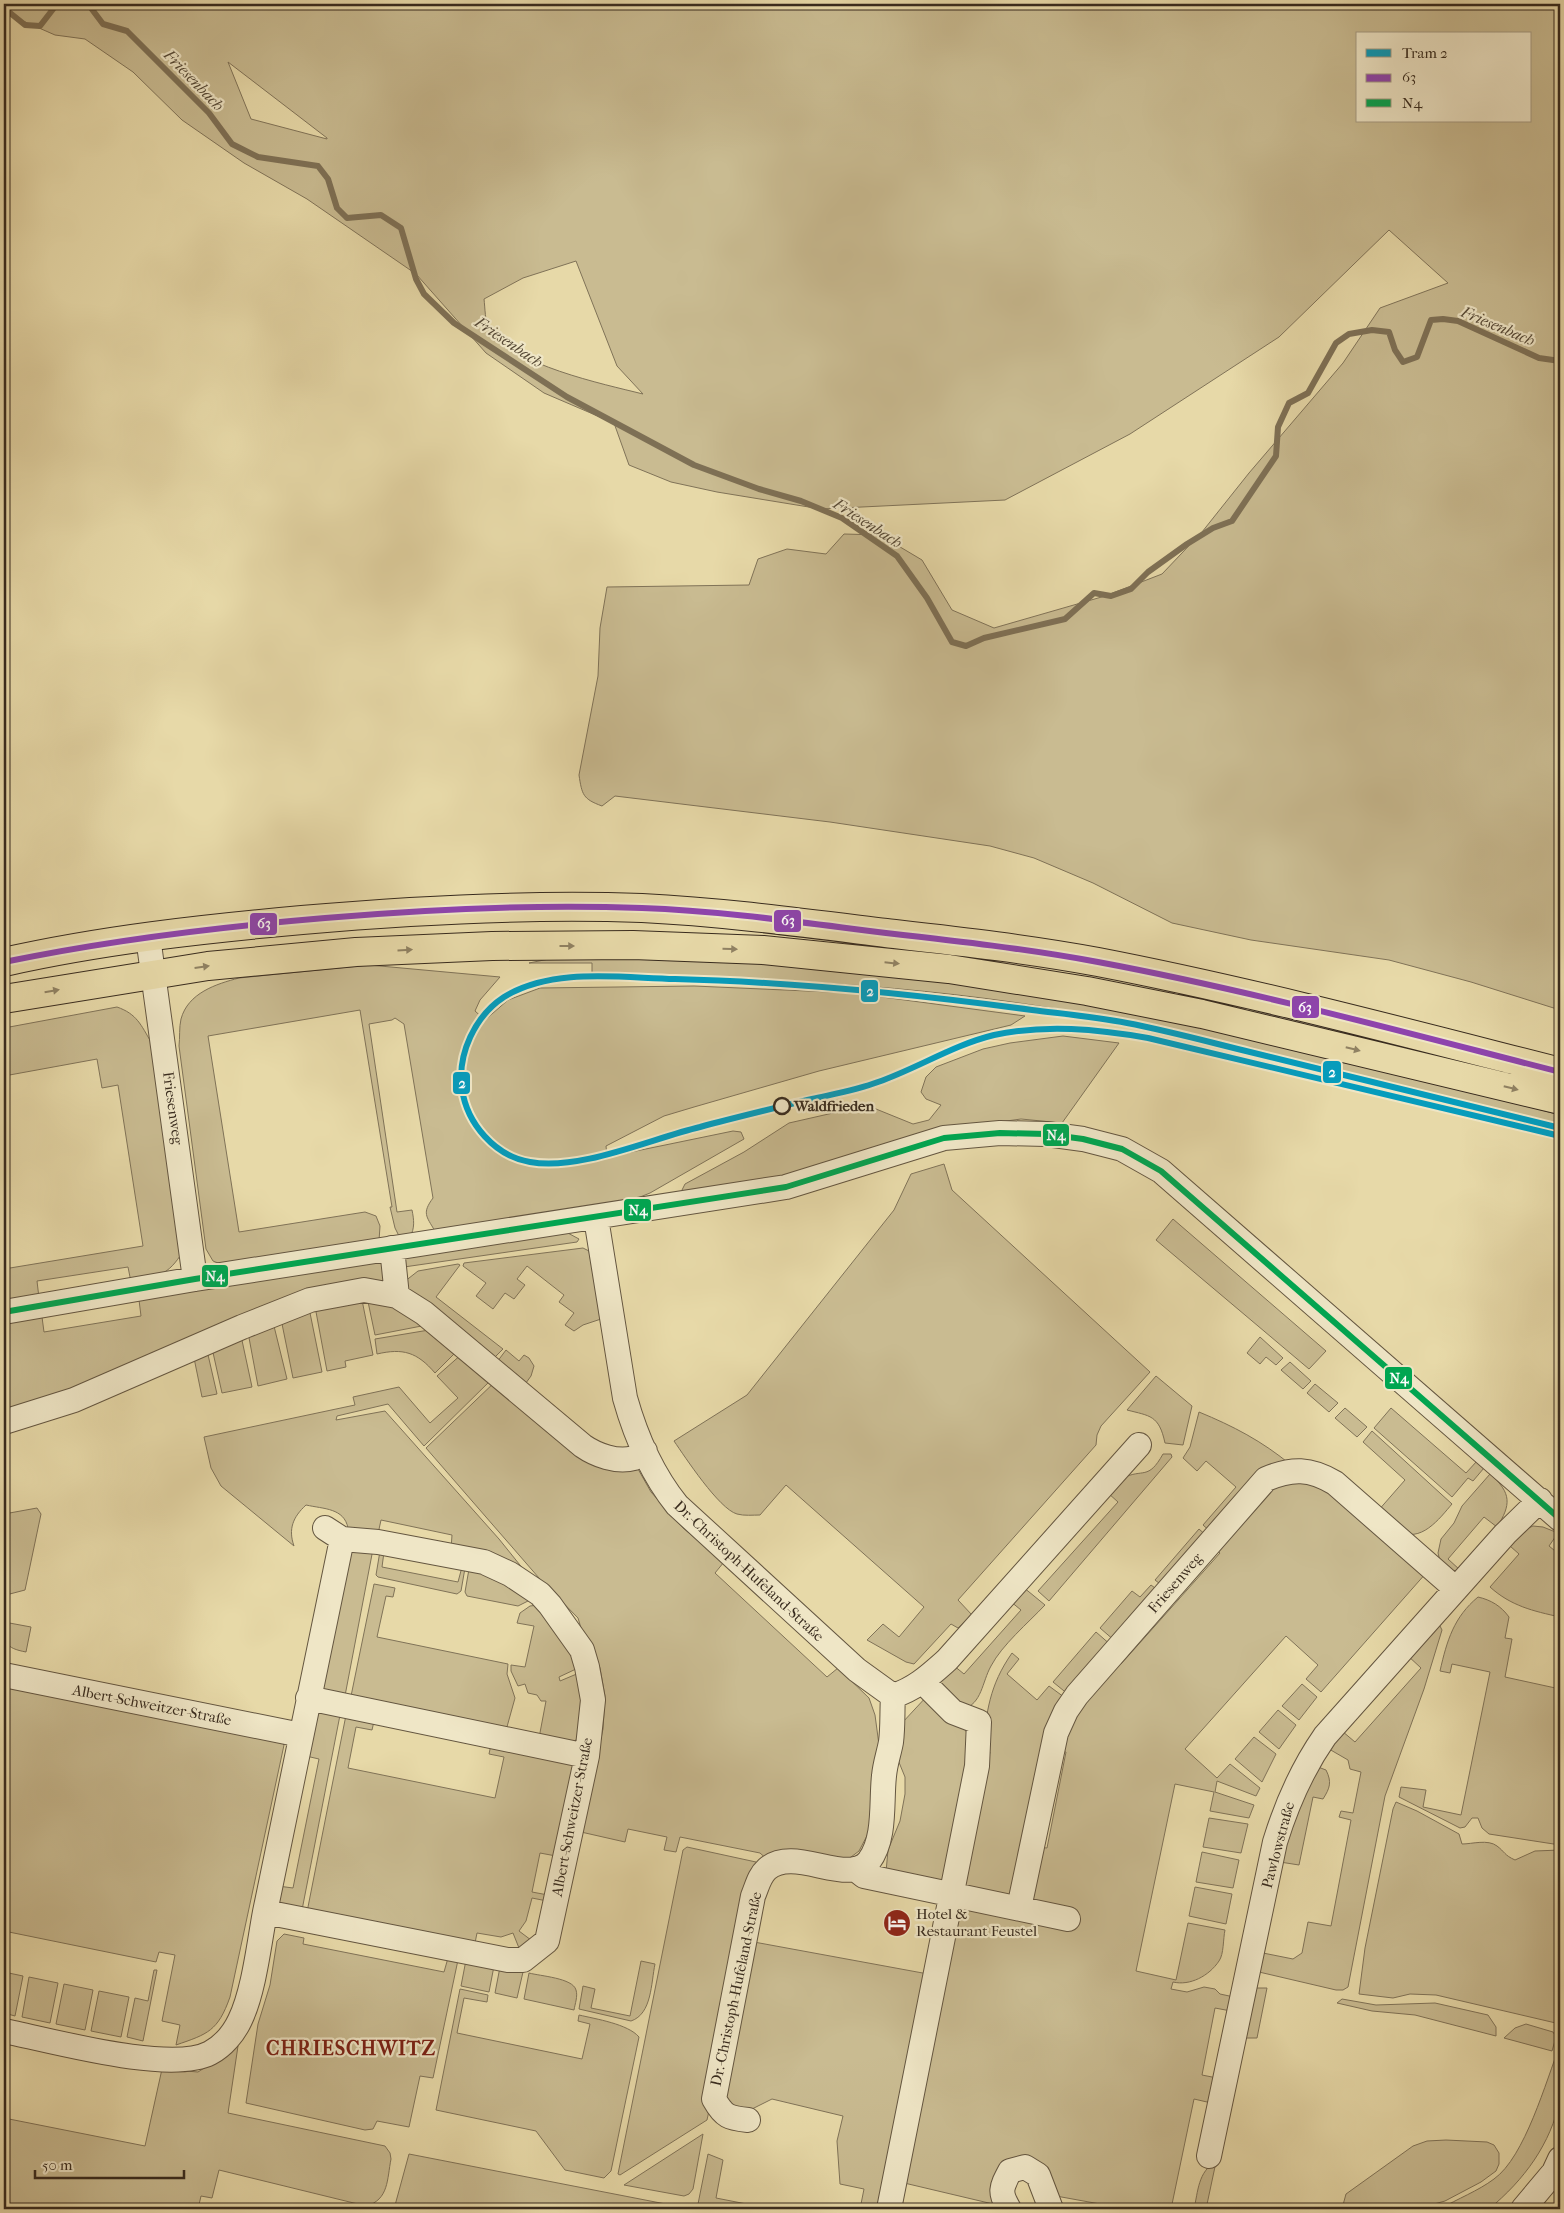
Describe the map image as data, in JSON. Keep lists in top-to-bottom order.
{
  "streets": {
    "street": [
      "Friesenweg",
      "Dr.-Christoph-Hufeland-Straße",
      "Albert-Schweitzer-Straße",
      "Pawlowstraße"
    ]
  },
  "crossings": [
    ["Friesenweg", "Dr.-Christoph-Hufeland-Straße"],
    ["Friesenweg", "Pawlowstraße"]
  ],
  "districts": ["CHRIESCHWITZ"],
  "water": ["Friesenbach"],
  "places": {
    "other": ["Waldfrieden"],
    "hotel": ["Hotel & Restaurant Feustel"]
  },
  "lines": ["transit line 63", "tram line 2", "transit line N4"],
  "legend": ["Tram 2", "63", "N4"],
  "scale_bar": "50 m"
}
